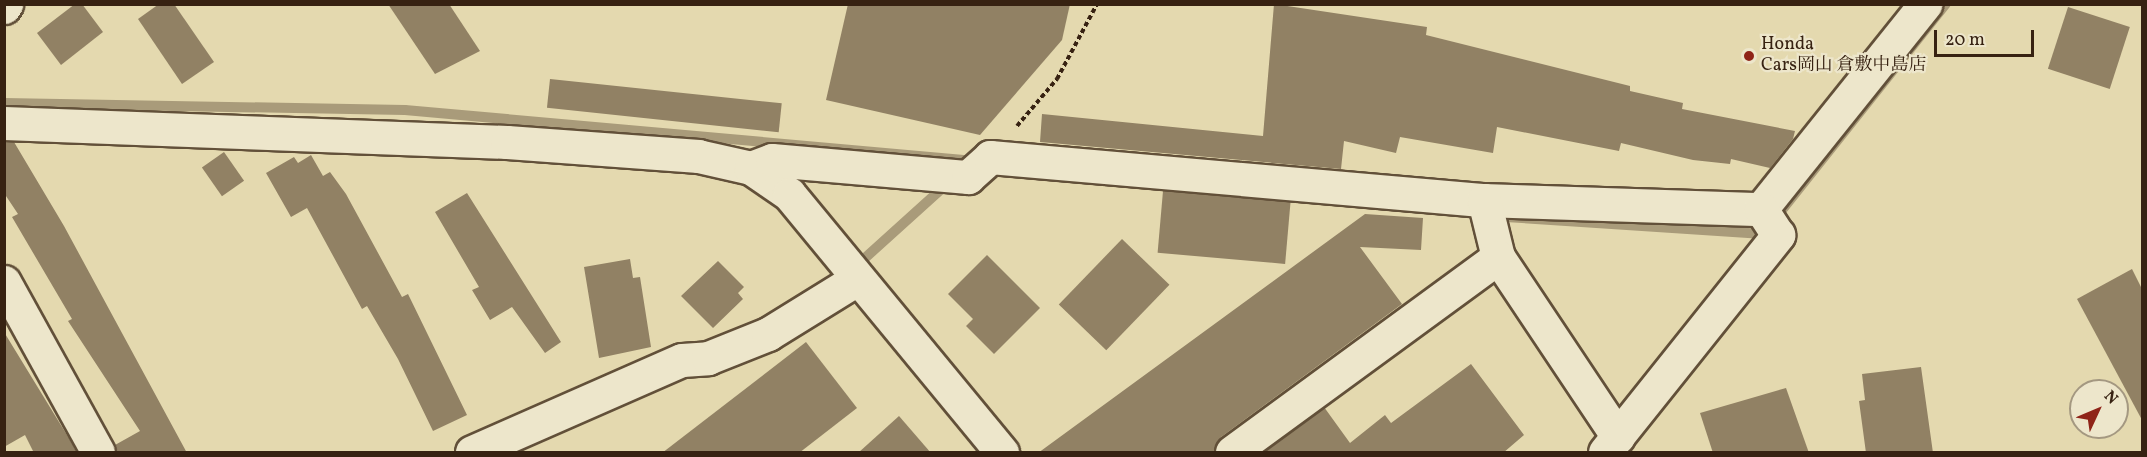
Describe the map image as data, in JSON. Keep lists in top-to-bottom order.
{
  "places": ["Honda Cars岡山 倉敷中島店"],
  "scale_bar": "20 m",
  "north": "top right"
}
